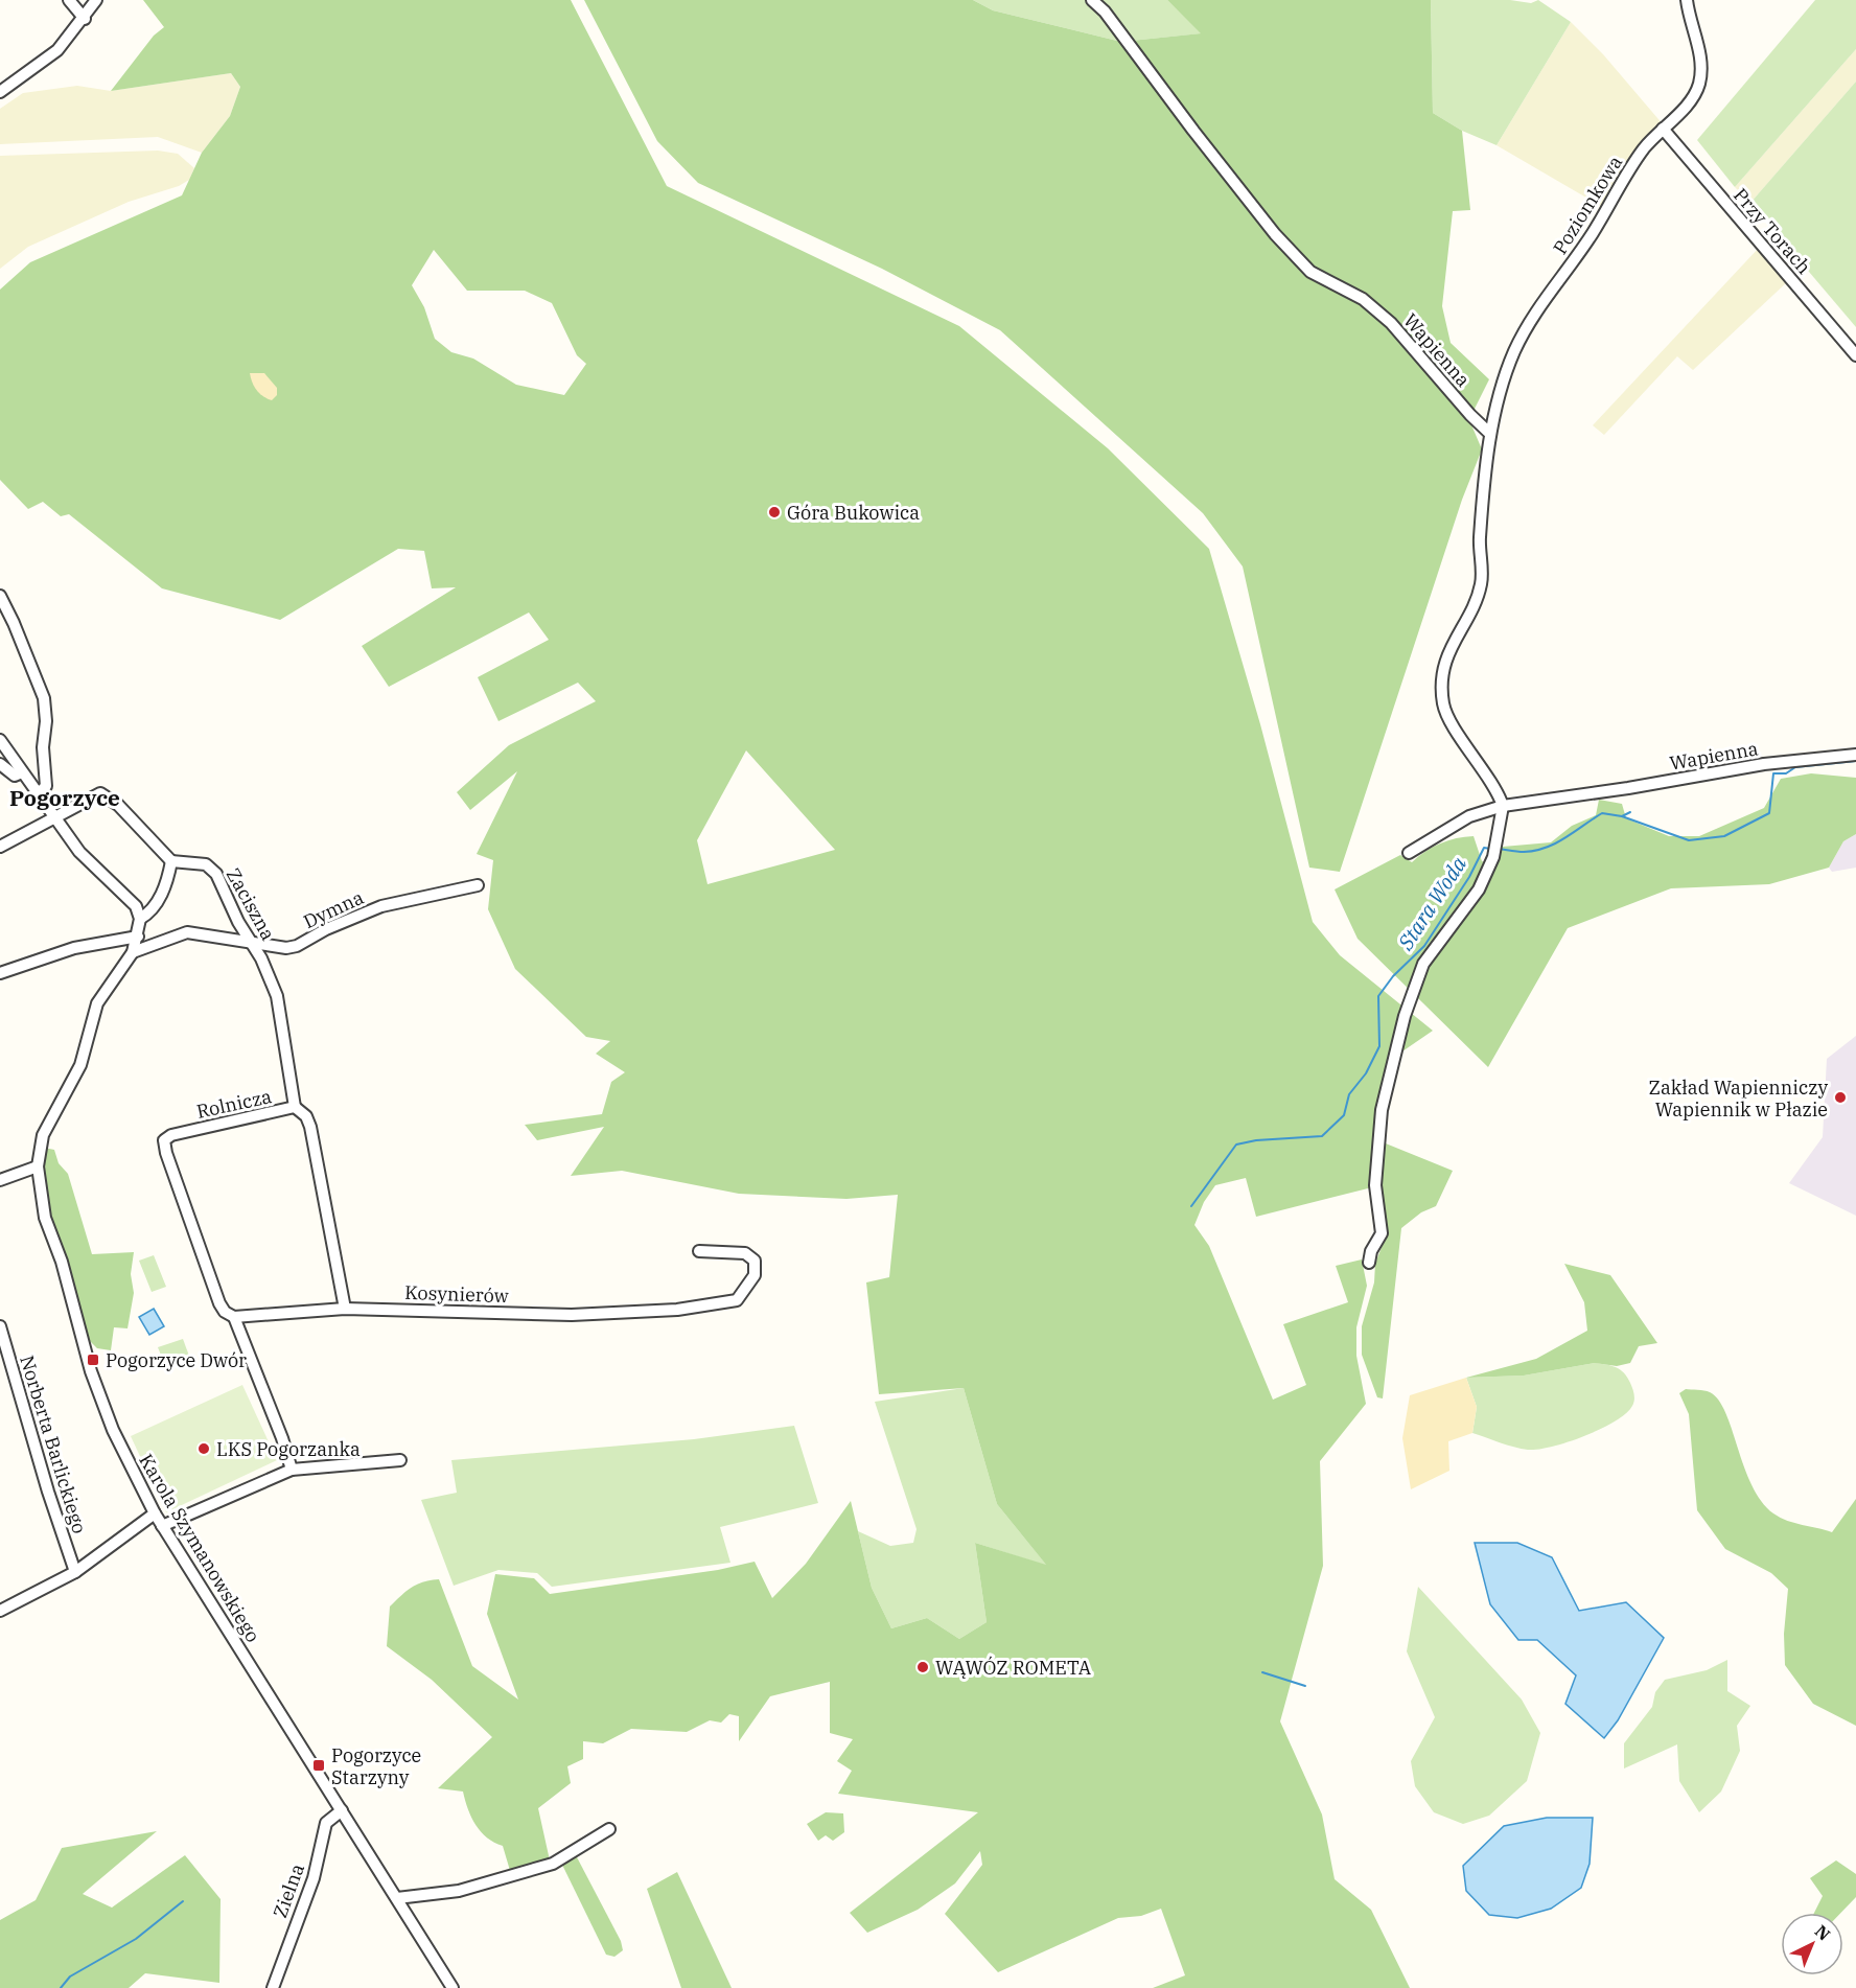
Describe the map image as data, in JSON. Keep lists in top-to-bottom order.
{
  "streets": {
    "street": [
      "Poziomkowa",
      "Przy Torach",
      "Wapienna",
      "Zaciszna",
      "Dymna",
      "Rolnicza",
      "Kosynierów",
      "Norberta Barlickiego",
      "Karola Szymanowskiego",
      "Zielna"
    ]
  },
  "crossings": [
    ["Poziomkowa", "Przy Torach"],
    ["Poziomkowa", "Wapienna"],
    ["Zaciszna", "Dymna"],
    ["Zaciszna", "Rolnicza"],
    ["Dymna", "Karola Szymanowskiego"],
    ["Rolnicza", "Kosynierów"],
    ["Karola Szymanowskiego", "Zielna"]
  ],
  "districts": ["Pogorzyce"],
  "water": ["Stara Woda"],
  "places": {
    "other": [
      "Góra Bukowica",
      "Zakład Wapienniczy Wapiennik w Płazie",
      "LKS Pogorzanka",
      "WĄWÓZ ROMETA"
    ],
    "transit": ["Pogorzyce Dwór", "Pogorzyce Starzyny"]
  },
  "north": "top right"
}
